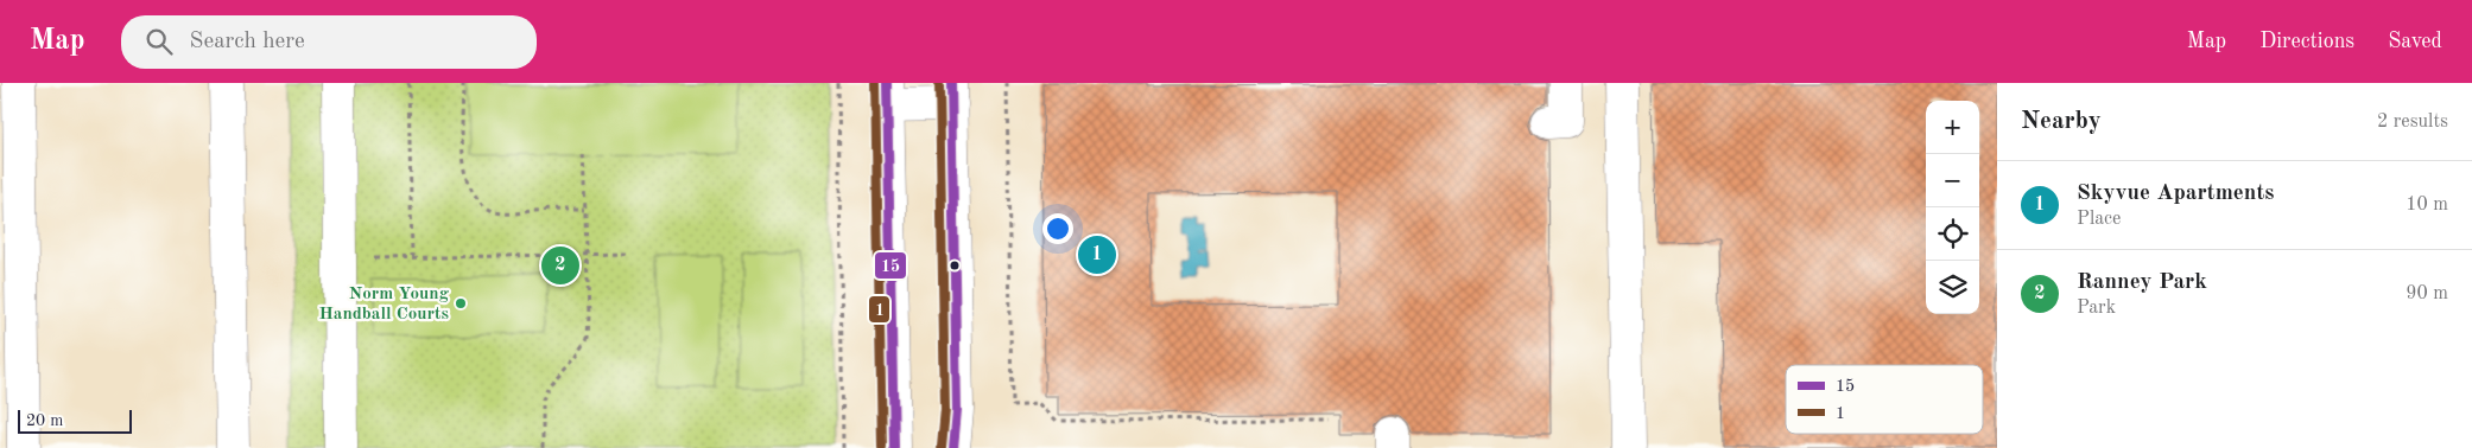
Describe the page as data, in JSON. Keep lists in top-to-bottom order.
{
  "places": ["Norm Young Handball Courts"],
  "lines": ["transit line 15", "transit line 1"],
  "legend": ["15", "1"],
  "scale_bar": "20 m",
  "page": {
    "header": "Map",
    "search": "Search here",
    "nav": ["Map", "Directions", "Saved"],
    "heading": ["Nearby", "2 results"],
    "map_buttons": ["+", "−"],
    "list": [
      {
        "mark": "1",
        "name": "Skyvue Apartments",
        "note": "Place",
        "value": "10 m"
      },
      {
        "mark": "2",
        "name": "Ranney Park",
        "note": "Park",
        "value": "90 m"
      }
    ],
    "pins": ["1", "2"],
    "scale": "20 m"
  }
}
